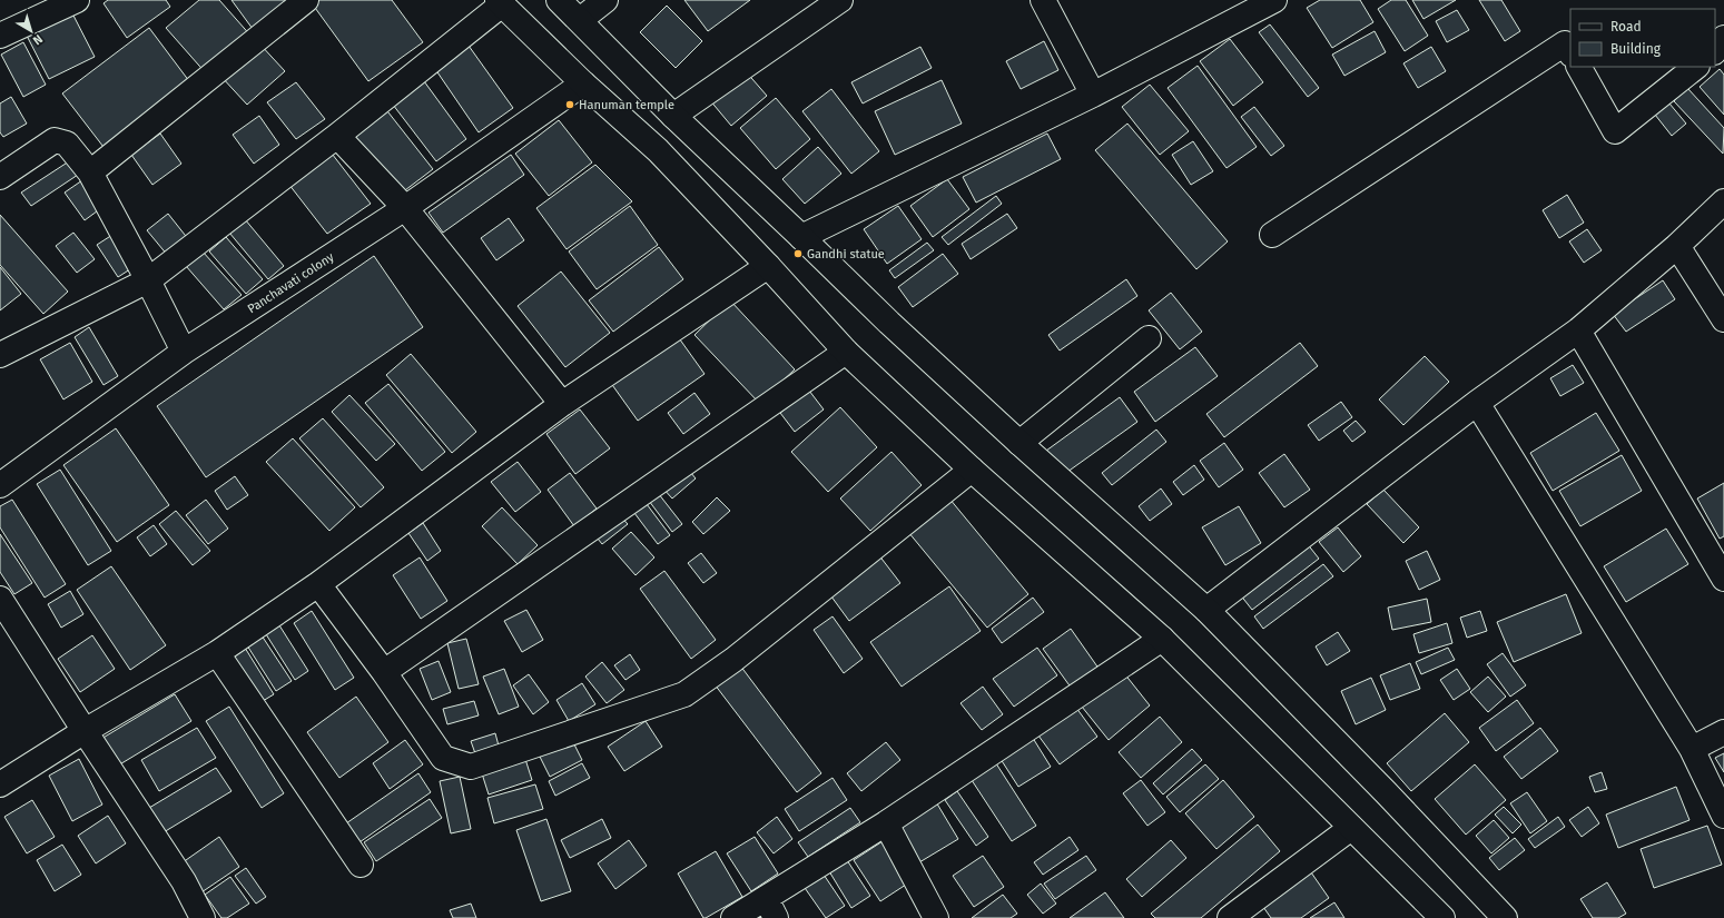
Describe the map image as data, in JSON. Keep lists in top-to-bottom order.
{
  "streets": {
    "street": ["Panchavati colony"]
  },
  "places": ["Hanuman temple", "Gandhi statue"],
  "legend": ["Road", "Building"],
  "north": "bottom right"
}
